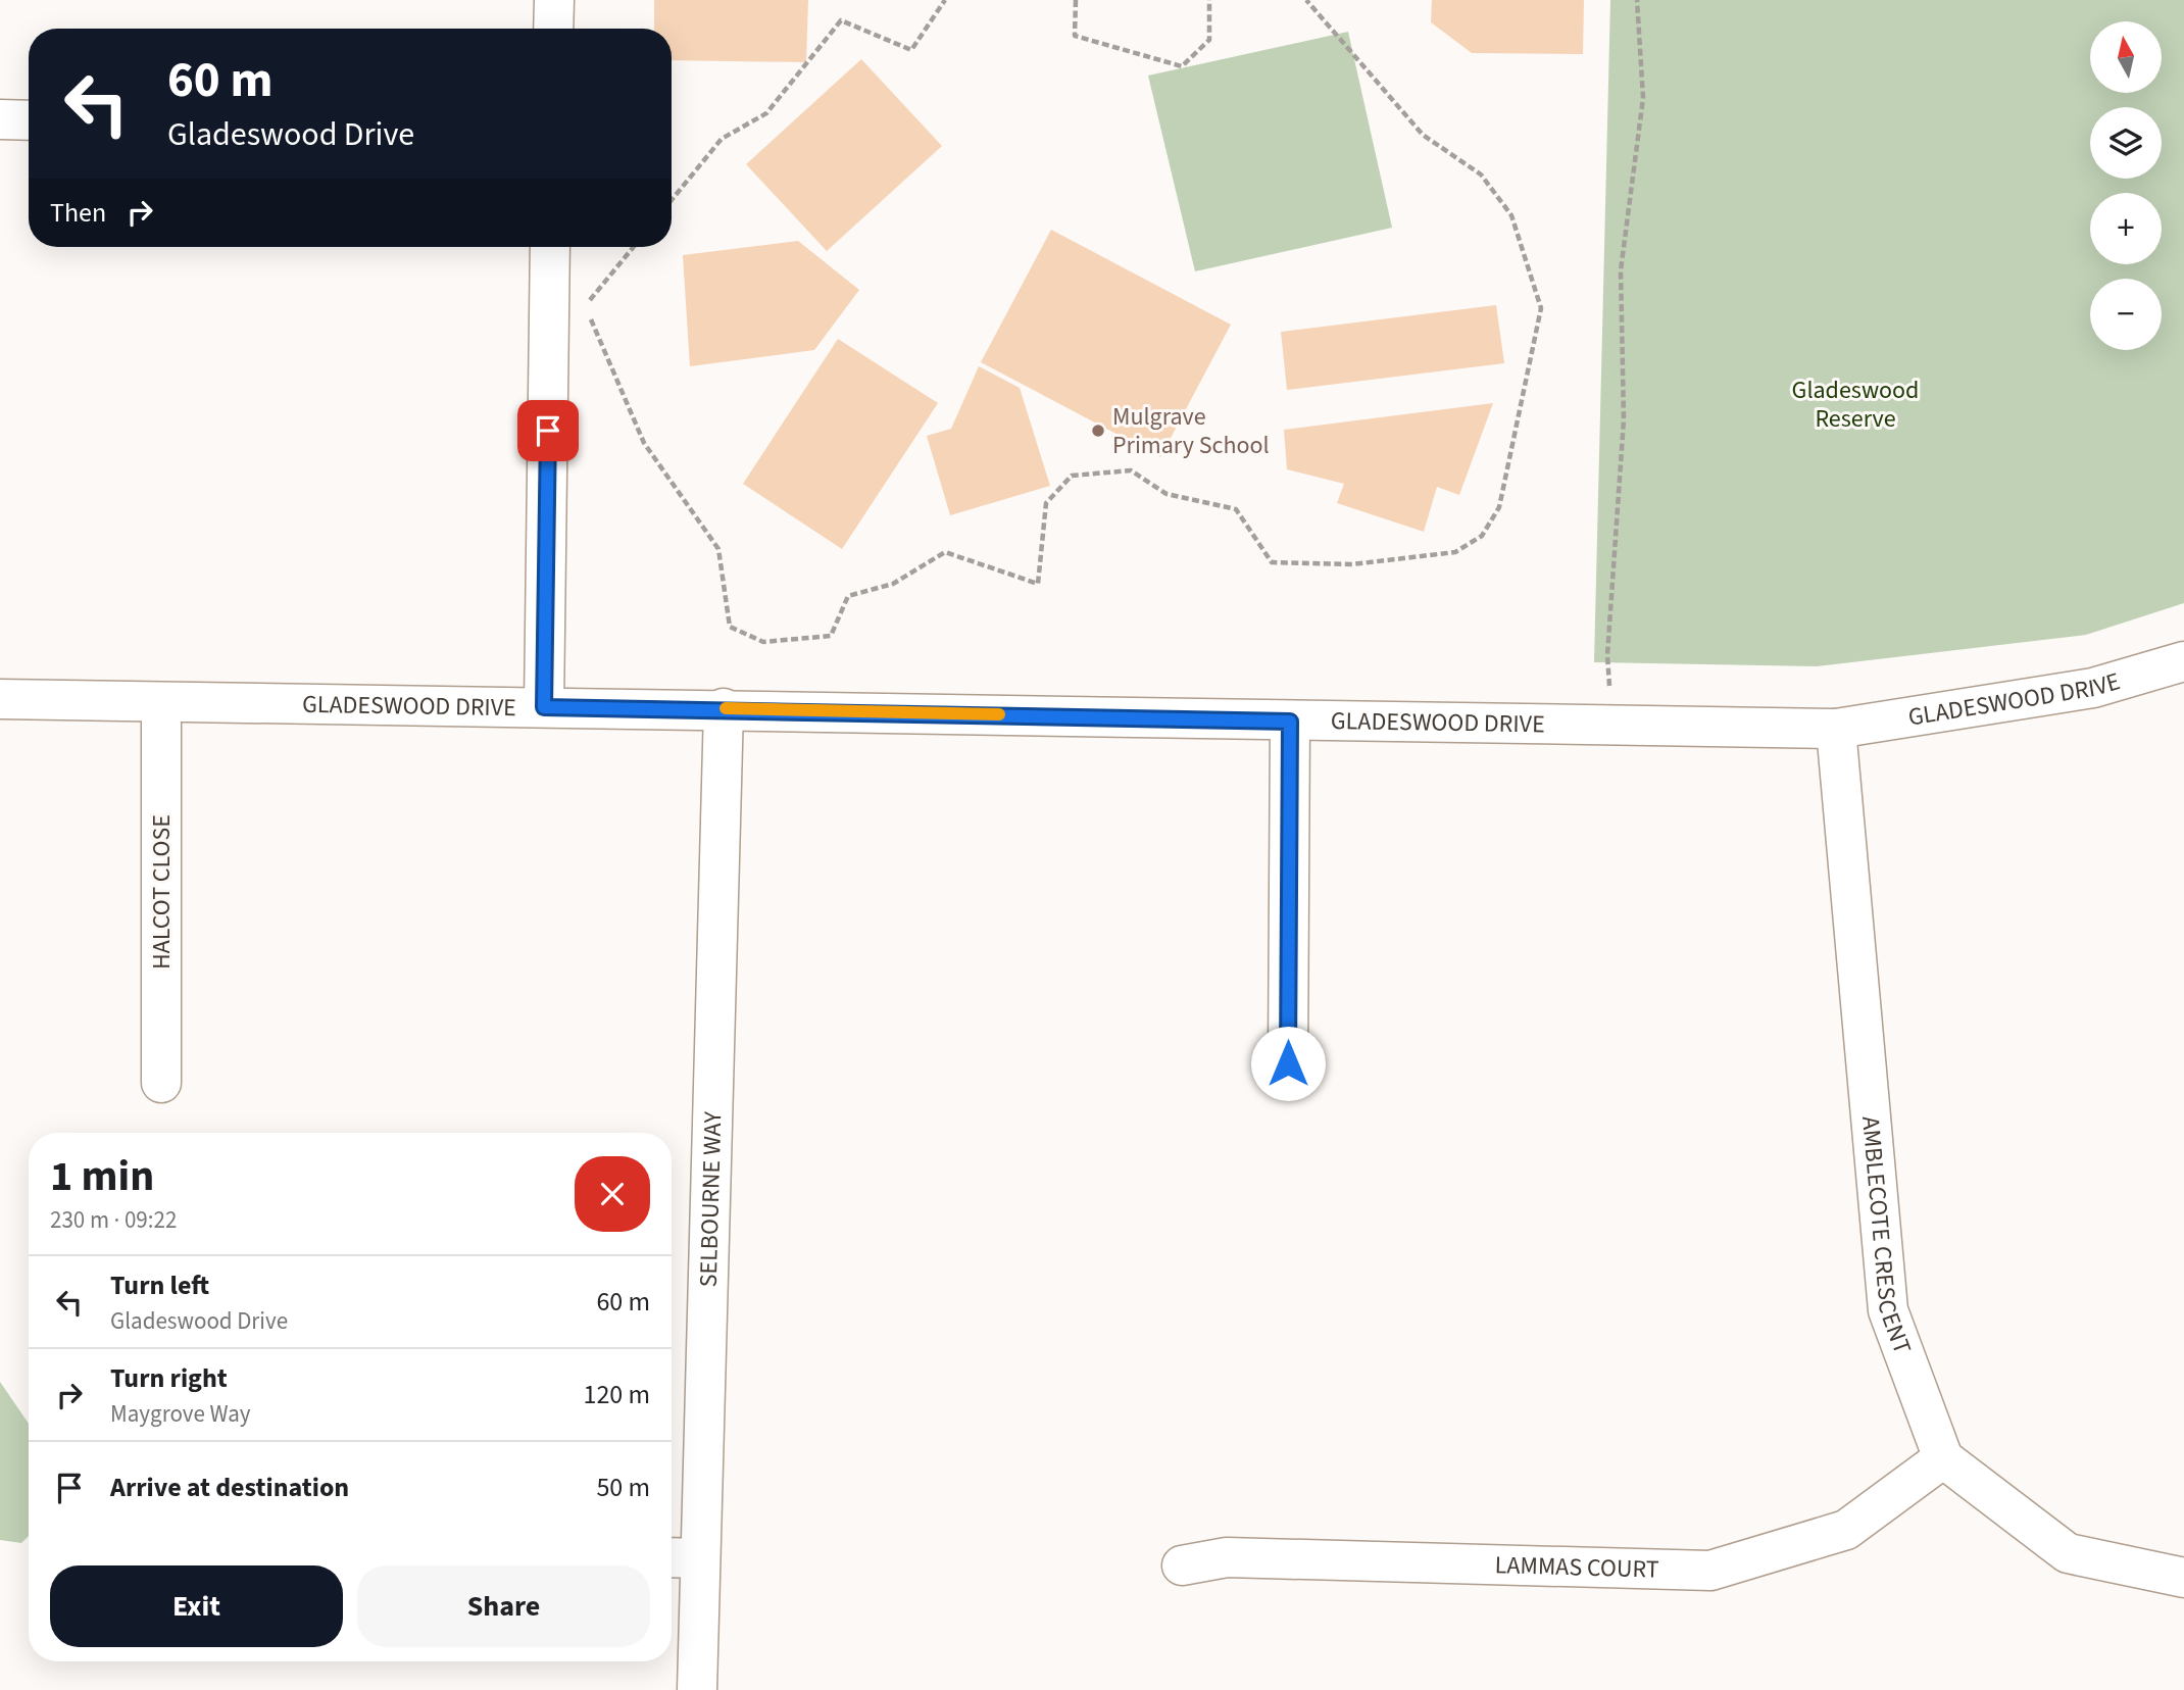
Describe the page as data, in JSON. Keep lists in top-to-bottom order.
{
  "streets": {
    "street": [
      "GLADESWOOD DRIVE",
      "HALCOT CLOSE",
      "SELBOURNE WAY",
      "AMBLECOTE CRESCENT",
      "LAMMAS COURT"
    ]
  },
  "crossings": [
    ["GLADESWOOD DRIVE", "HALCOT CLOSE"],
    ["GLADESWOOD DRIVE", "SELBOURNE WAY"],
    ["GLADESWOOD DRIVE", "AMBLECOTE CRESCENT"],
    ["AMBLECOTE CRESCENT", "LAMMAS COURT"]
  ],
  "parks": ["Gladeswood Reserve"],
  "places": ["Mulgrave Primary School"],
  "north": "top",
  "page": {
    "map_buttons": ["+", "−"],
    "turn": ["60 m", "Gladeswood Drive"],
    "then": "Then",
    "heading": ["1 min", "230 m · 09:22"],
    "list": [
      {
        "name": "Turn left",
        "note": "Gladeswood Drive",
        "value": "60 m"
      },
      {
        "name": "Turn right",
        "note": "Maygrove Way",
        "value": "120 m"
      },
      {
        "name": "Arrive at destination",
        "value": "50 m"
      }
    ],
    "buttons": ["Exit", "Share"]
  }
}
